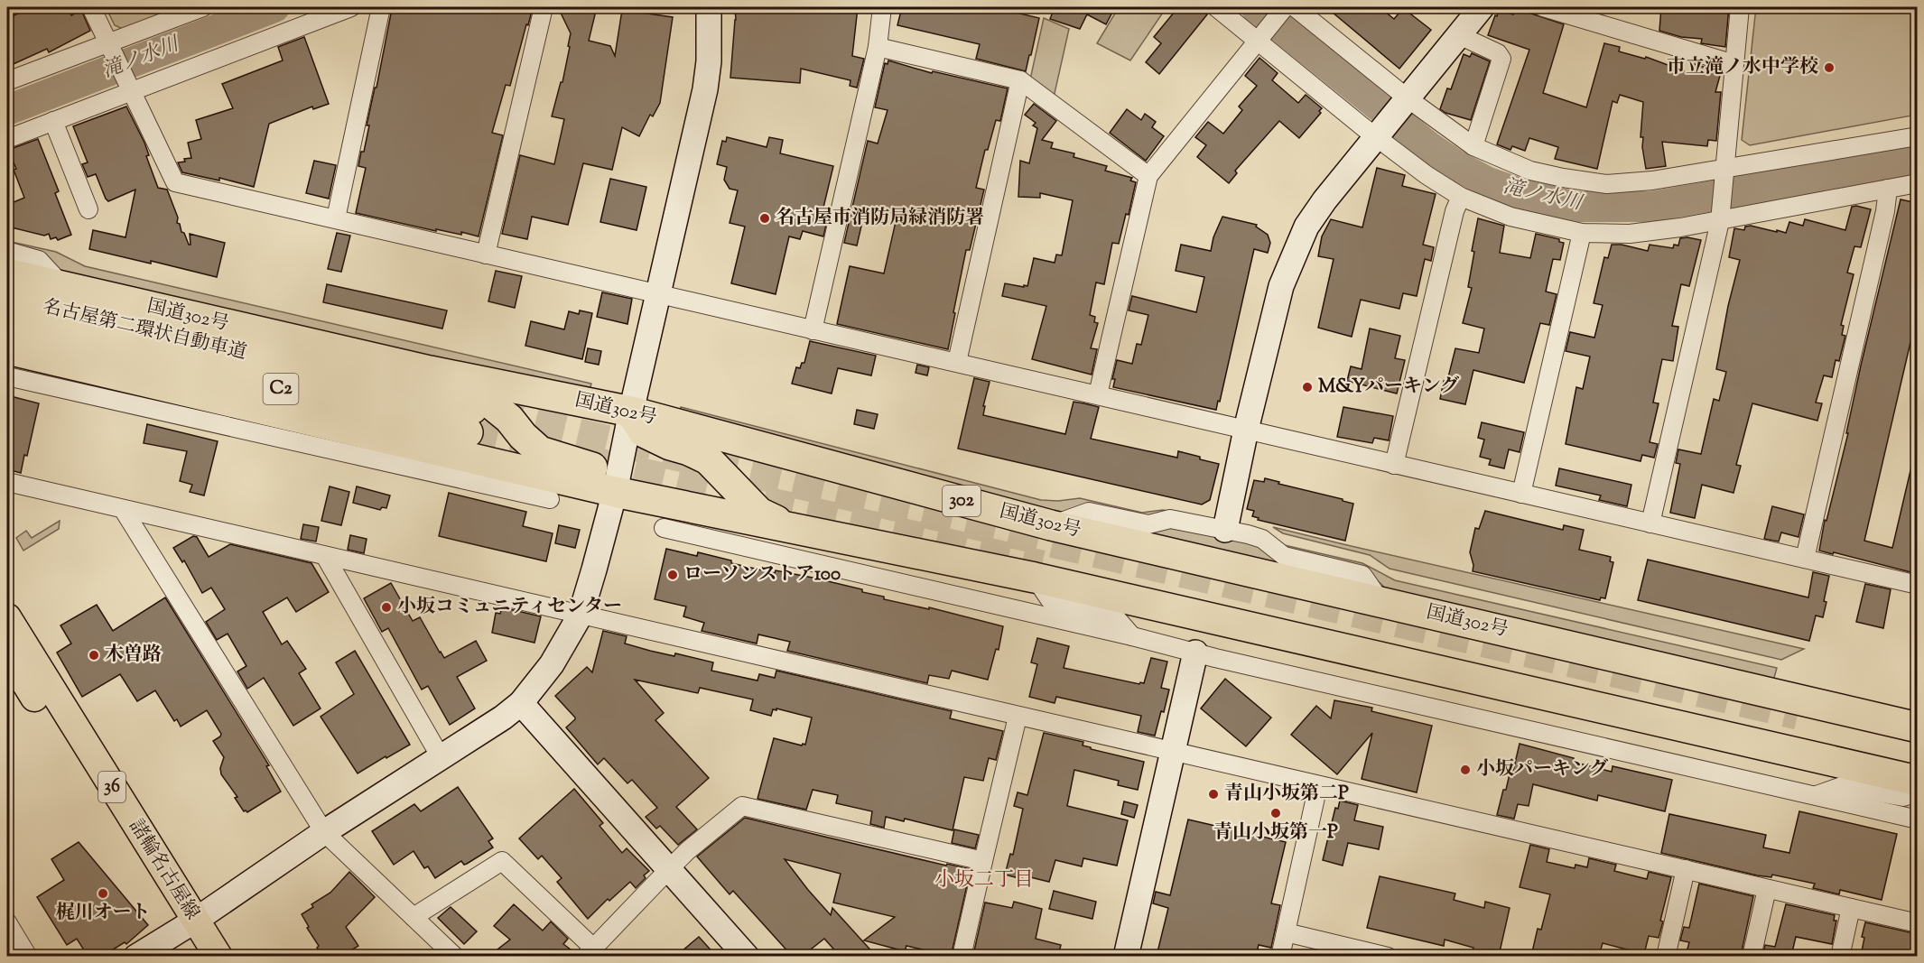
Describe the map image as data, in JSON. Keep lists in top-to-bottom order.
{
  "streets": {
    "highway": [
      "国道302号",
      "名古屋第二環状自動車道",
      "C2",
      "302"
    ],
    "main road": ["36", "諸輪名古屋線"]
  },
  "districts": ["小坂二丁目"],
  "water": ["滝ノ水川"],
  "places": [
    "市立滝ノ水中学校",
    "名古屋市消防局緑消防署",
    "M&Yパーキング",
    "ローソンストア100",
    "小坂コミュニティセンター",
    "木曽路",
    "小坂パーキング",
    "青山小坂第二P",
    "青山小坂第一P",
    "梶川オート"
  ]
}
